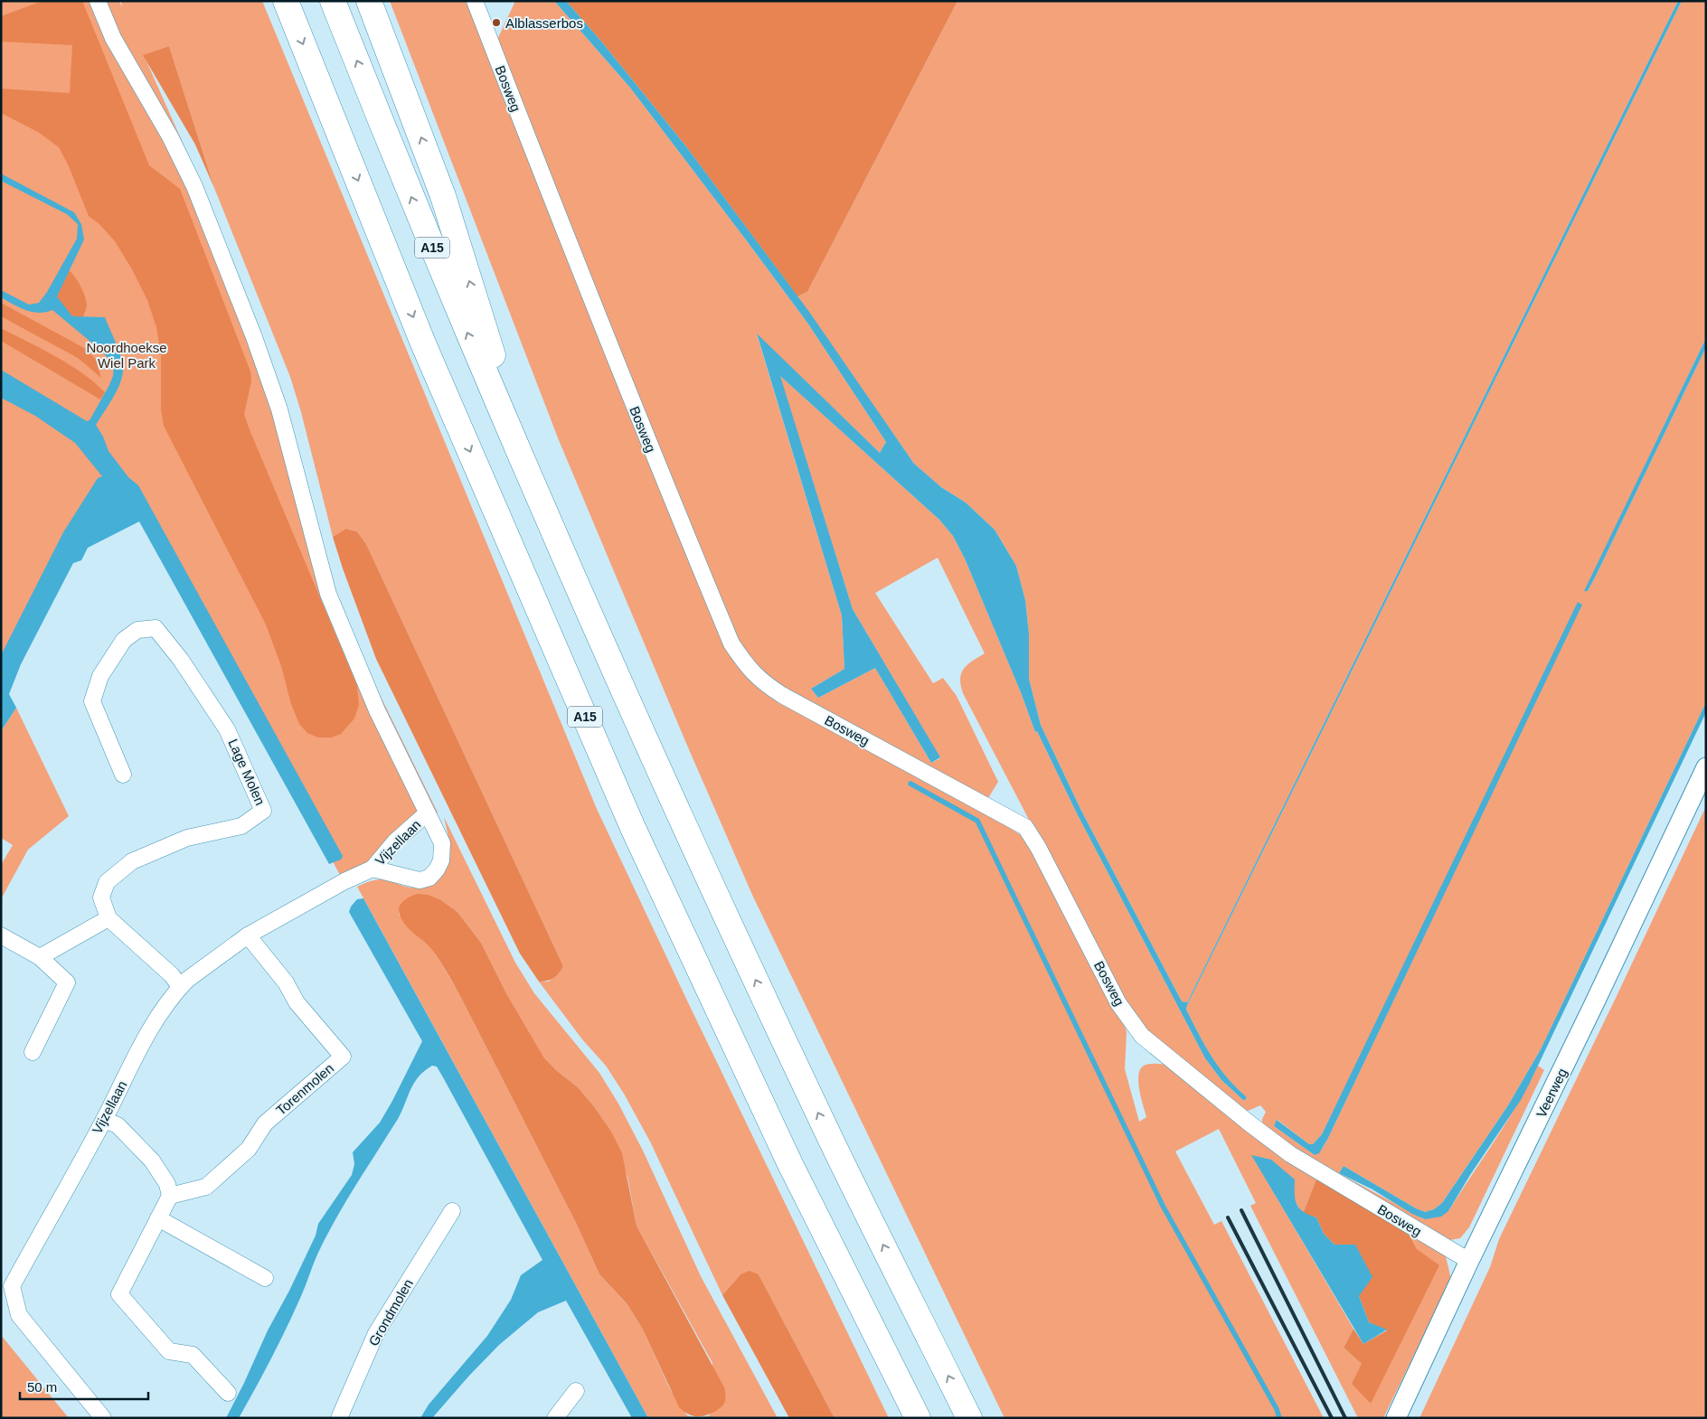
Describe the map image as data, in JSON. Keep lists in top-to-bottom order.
{
  "streets": {
    "highway": ["A15"],
    "street": [
      "Bosweg",
      "Lage Molen",
      "Vijzellaan",
      "Torenmolen",
      "Veerweg",
      "Grondmolen"
    ]
  },
  "crossings": [
    ["Bosweg", "Veerweg"],
    ["Lage Molen", "Vijzellaan"],
    ["Vijzellaan", "Torenmolen"]
  ],
  "parks": ["Noordhoekse Wiel Park"],
  "places": ["Alblasserbos"],
  "scale_bar": "50 m"
}
